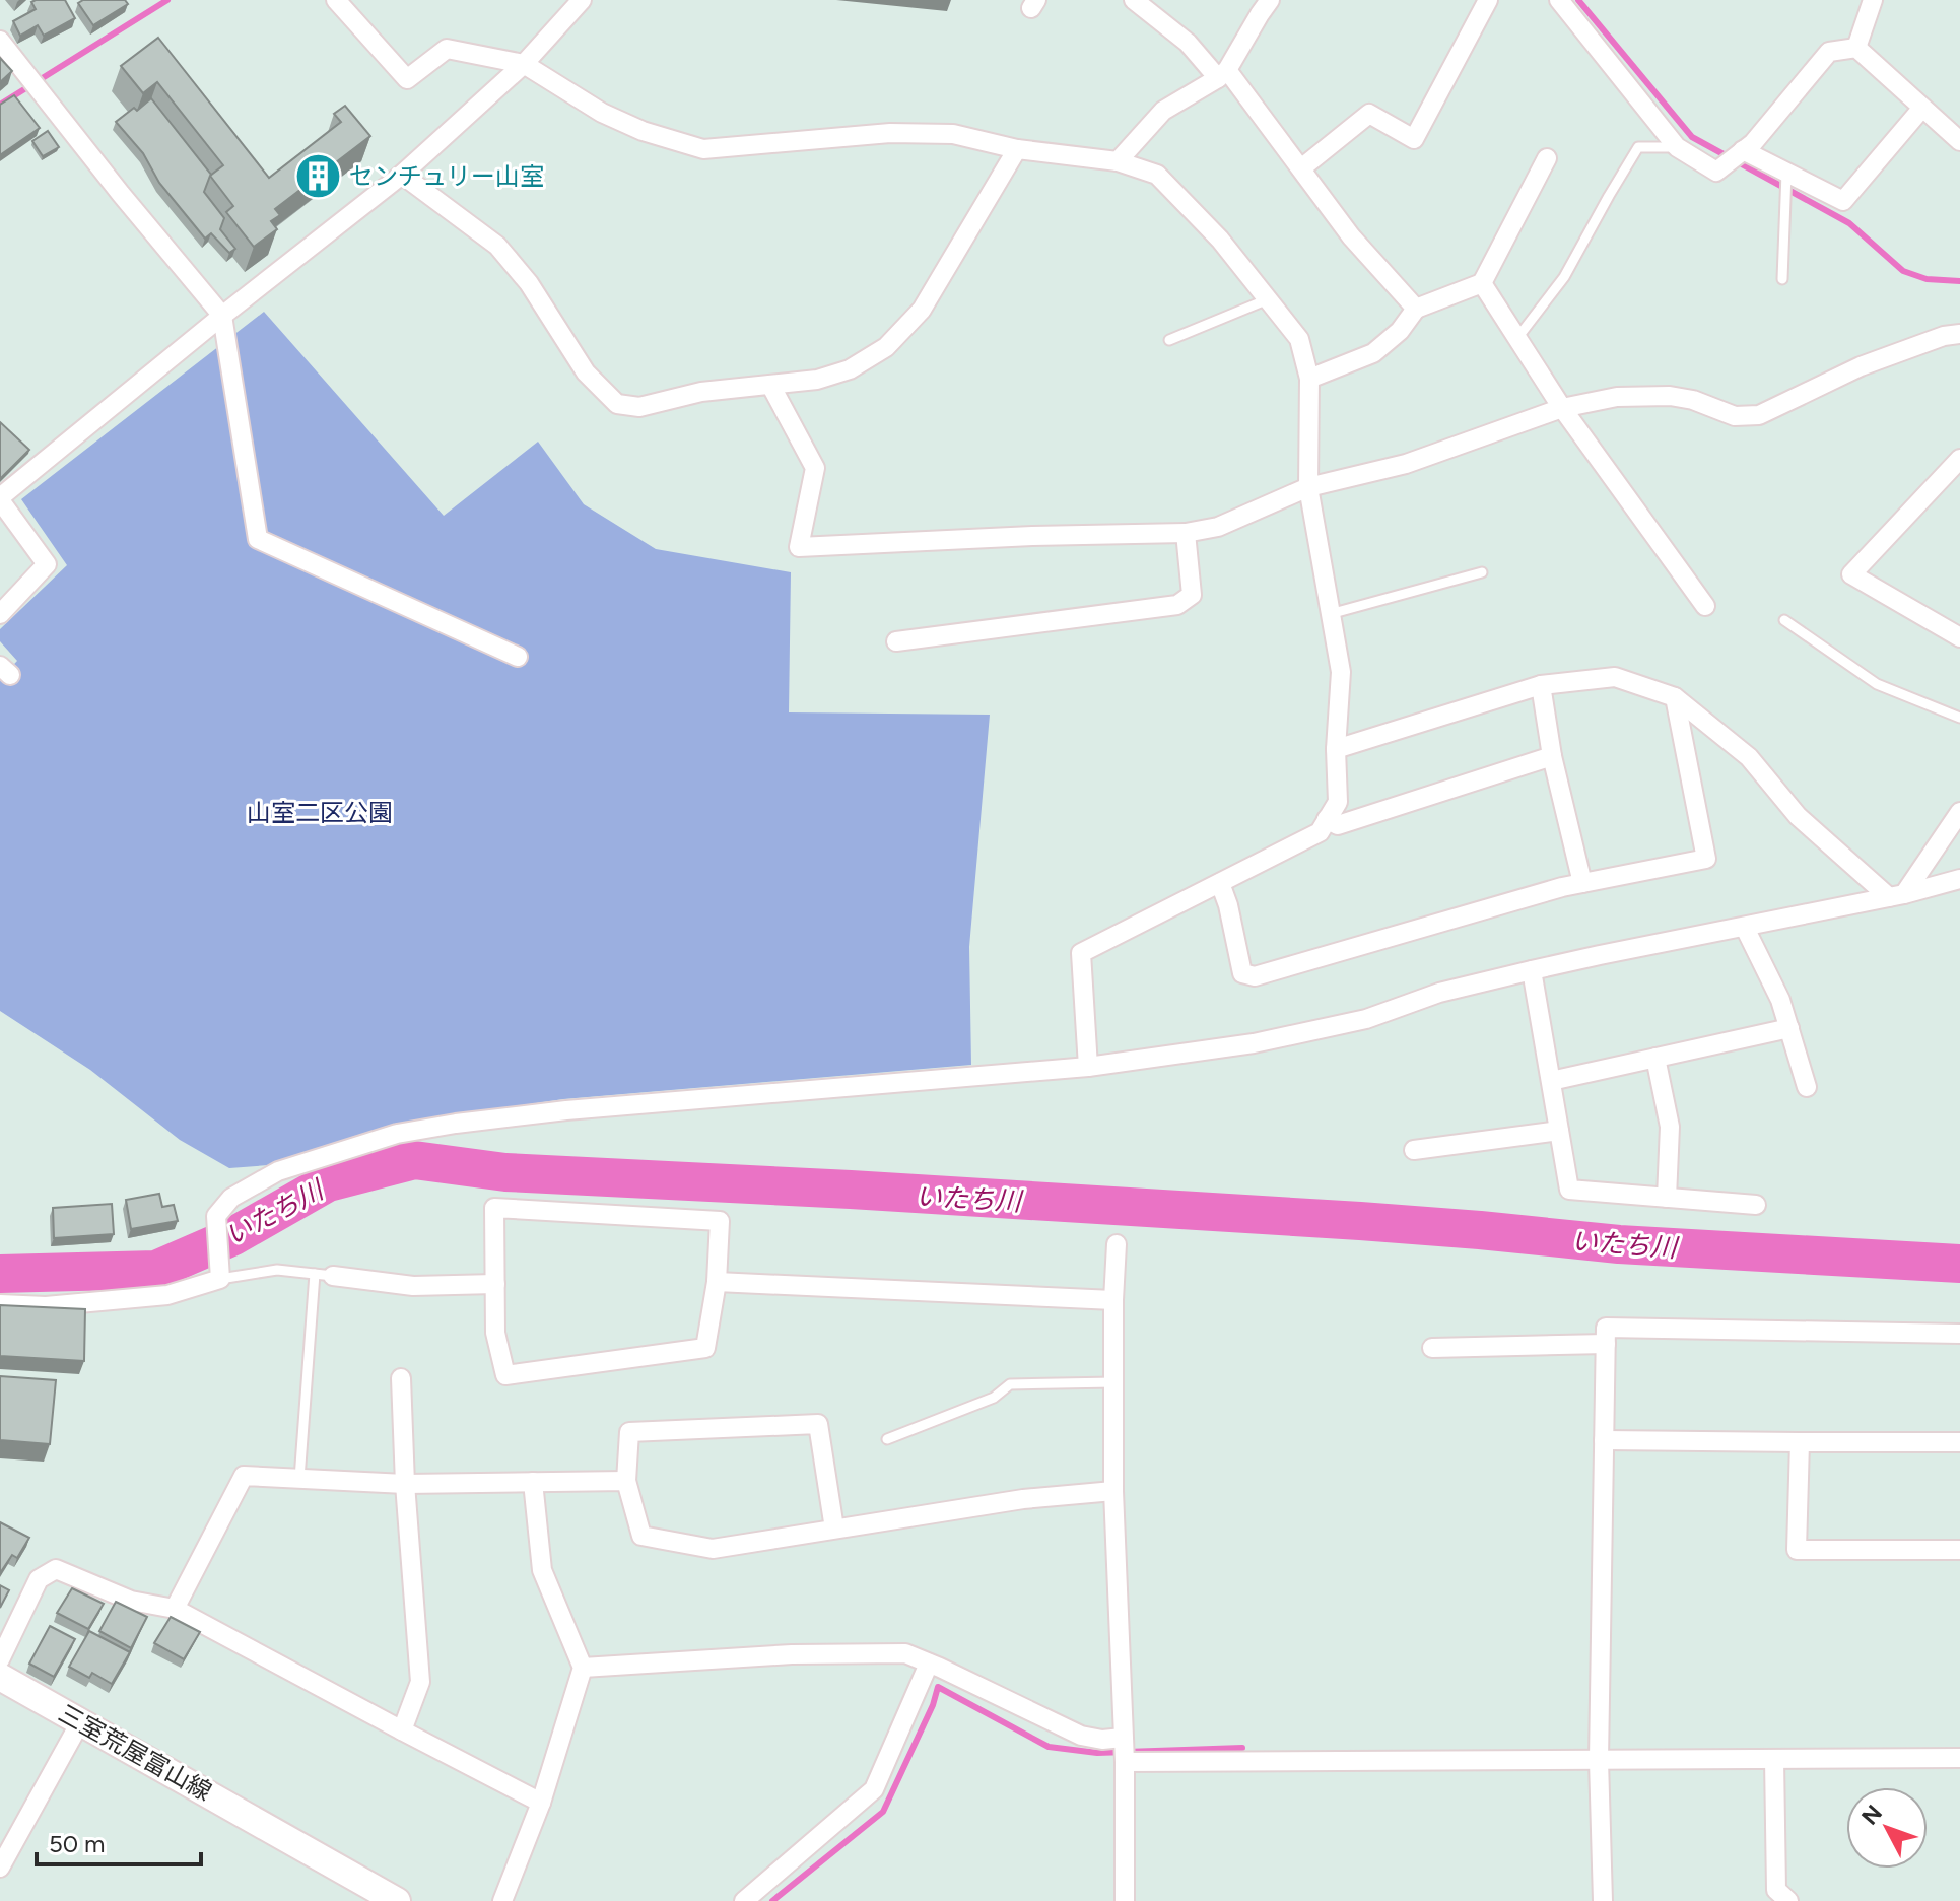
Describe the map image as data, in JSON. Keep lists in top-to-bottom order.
{
  "streets": {
    "main road": ["三室荒屋富山線"]
  },
  "water": ["いたち川"],
  "parks": ["山室二区公園"],
  "places": {
    "building": ["センチュリー山室"]
  },
  "scale_bar": "50 m",
  "north": "top left"
}
